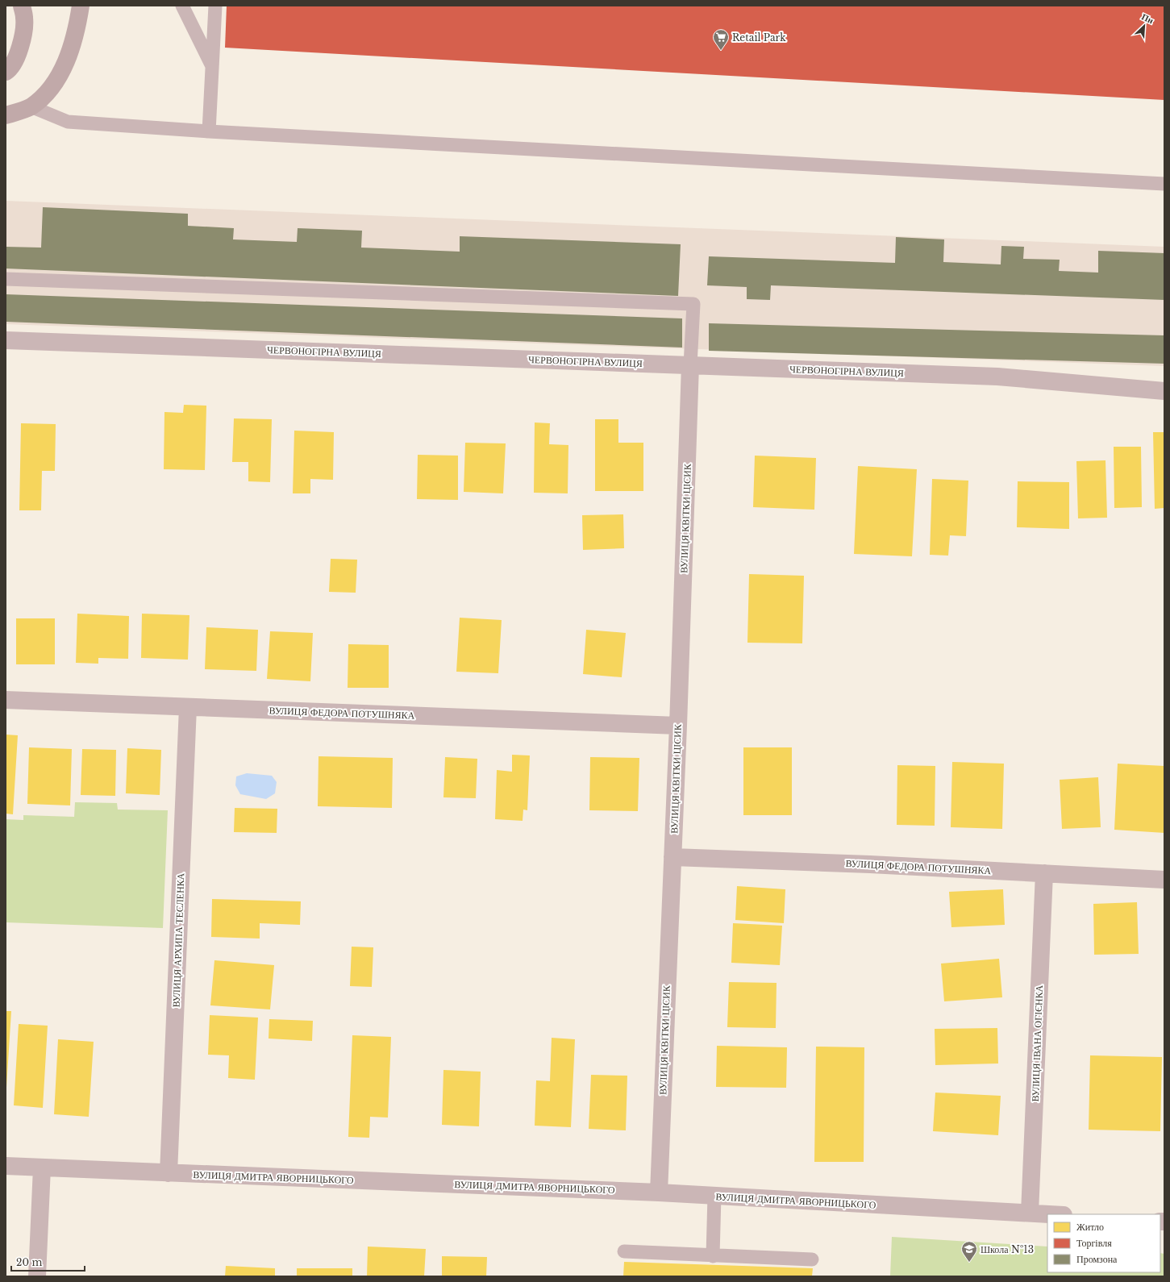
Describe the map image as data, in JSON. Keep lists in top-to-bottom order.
{
  "streets": {
    "street": [
      "ЧЕРВОНОГІРНА ВУЛИЦЯ",
      "ВУЛИЦЯ КВІТКИ ЦІСИК",
      "ВУЛИЦЯ ФЕДОРА ПОТУШНЯКА",
      "ВУЛИЦЯ АРХИПА ТЕСЛЕНКА",
      "ВУЛИЦЯ ІВАНА ОГІЄНКА",
      "ВУЛИЦЯ ДМИТРА ЯВОРНИЦЬКОГО"
    ]
  },
  "crossings": [
    ["ЧЕРВОНОГІРНА ВУЛИЦЯ", "ВУЛИЦЯ КВІТКИ ЦІСИК"],
    ["ВУЛИЦЯ КВІТКИ ЦІСИК", "ВУЛИЦЯ ФЕДОРА ПОТУШНЯКА"],
    ["ВУЛИЦЯ КВІТКИ ЦІСИК", "ВУЛИЦЯ ДМИТРА ЯВОРНИЦЬКОГО"],
    ["ВУЛИЦЯ ФЕДОРА ПОТУШНЯКА", "ВУЛИЦЯ АРХИПА ТЕСЛЕНКА"],
    ["ВУЛИЦЯ ФЕДОРА ПОТУШНЯКА", "ВУЛИЦЯ ІВАНА ОГІЄНКА"],
    ["ВУЛИЦЯ АРХИПА ТЕСЛЕНКА", "ВУЛИЦЯ ДМИТРА ЯВОРНИЦЬКОГО"],
    ["ВУЛИЦЯ ІВАНА ОГІЄНКА", "ВУЛИЦЯ ДМИТРА ЯВОРНИЦЬКОГО"]
  ],
  "places": {
    "supermarket": ["Retail Park"],
    "school or university": ["Школа №13"]
  },
  "legend": ["Житло", "Торгівля", "Промзона"],
  "scale_bar": "20 m",
  "north": "top right"
}
